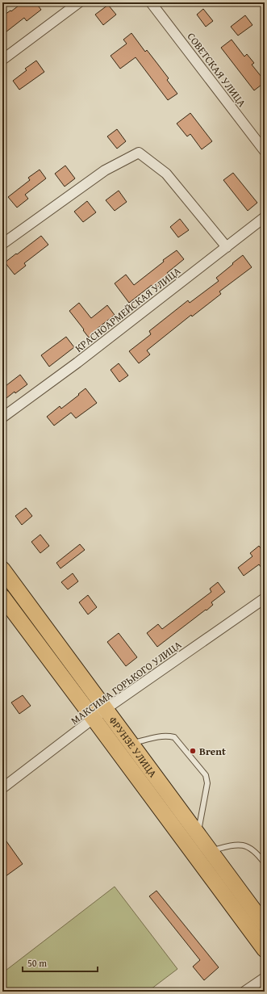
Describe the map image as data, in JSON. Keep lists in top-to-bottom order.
{
  "streets": {
    "main road": ["ФРУНЗЕ УЛИЦА"],
    "street": ["СОВЕТСКАЯ УЛИЦА", "КРАСНОАРМЕЙСКАЯ УЛИЦА", "МАКСИМА ГОРЬКОГО УЛИЦА"]
  },
  "crossings": [
    ["МАКСИМА ГОРЬКОГО УЛИЦА", "ФРУНЗЕ УЛИЦА"]
  ],
  "places": ["Brent"],
  "scale_bar": "50 m"
}
